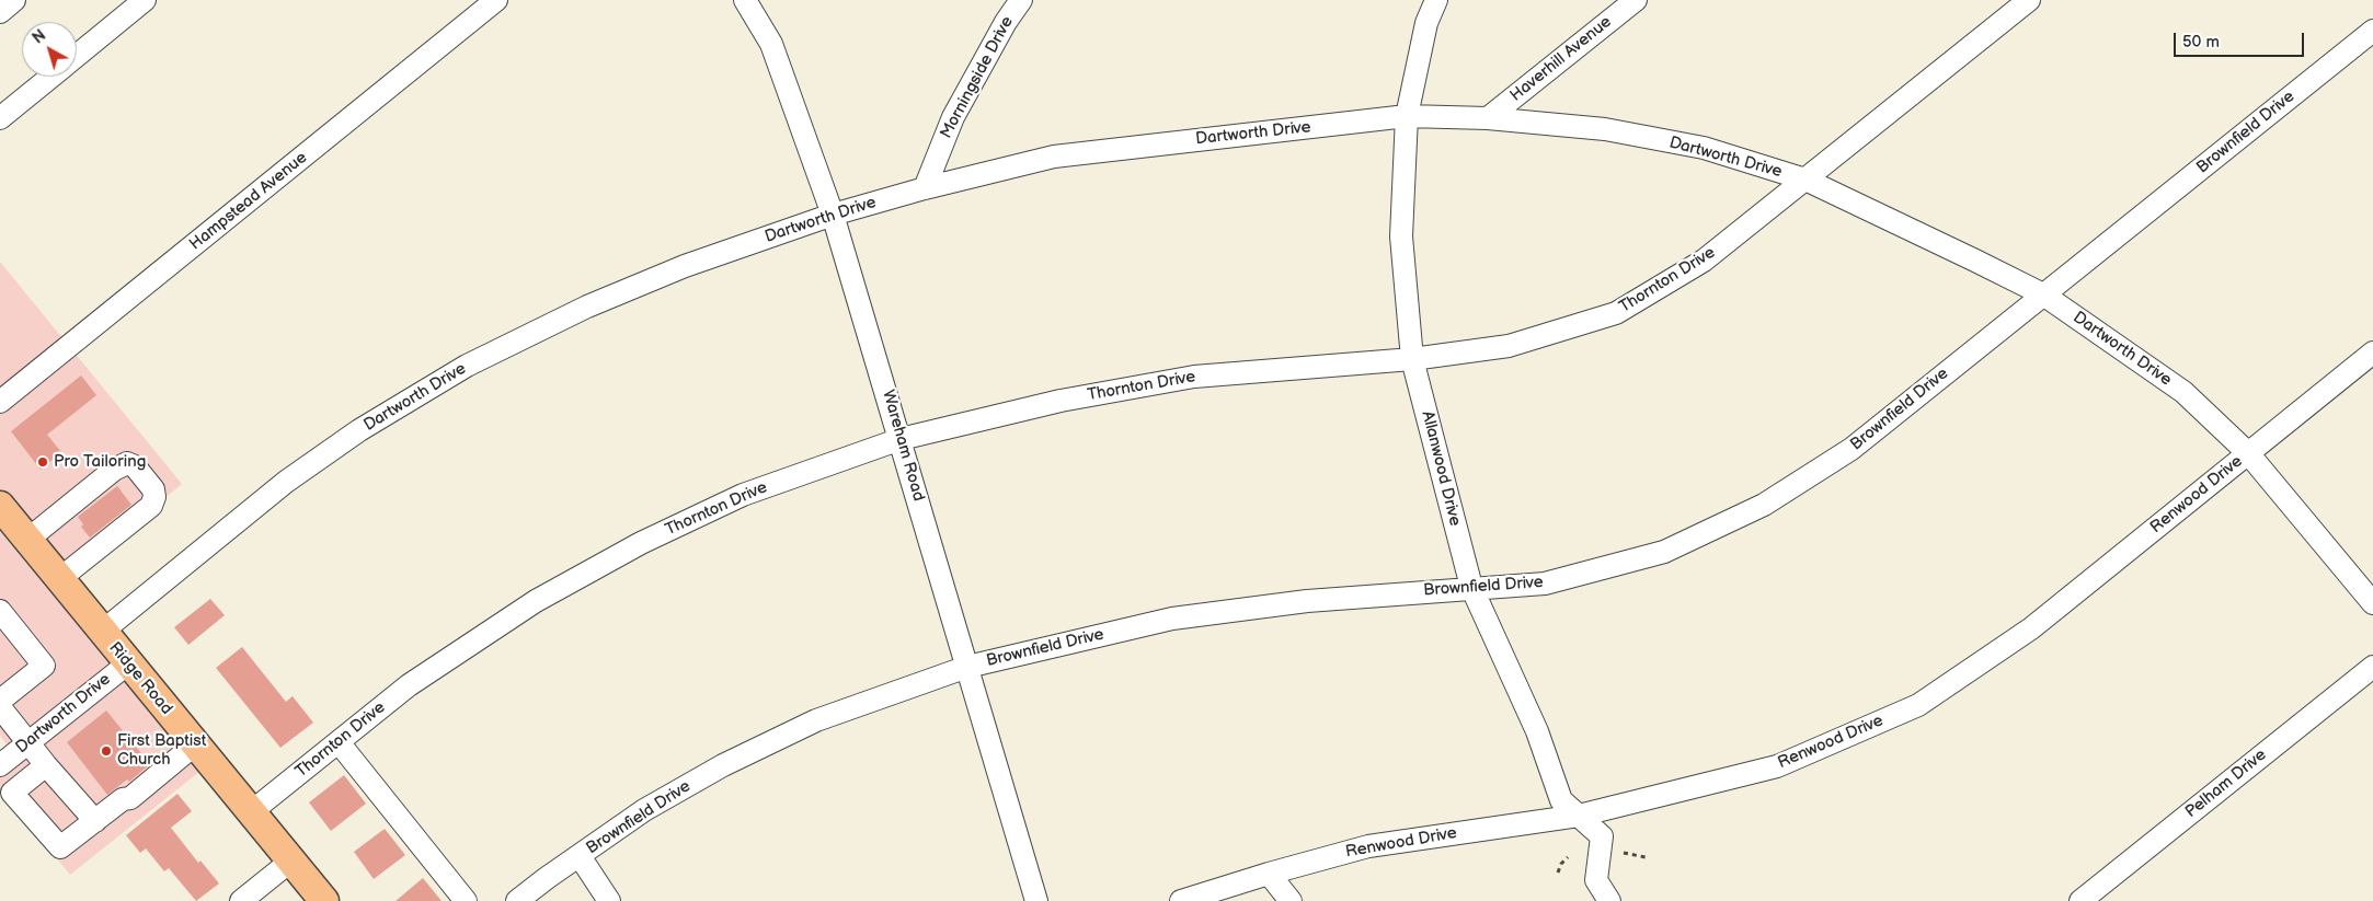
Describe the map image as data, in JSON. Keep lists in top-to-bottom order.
{
  "streets": {
    "main road": ["Ridge Road"],
    "street": [
      "Haverhill Avenue",
      "Morningside Drive",
      "Brownfield Drive",
      "Dartworth Drive",
      "Hampstead Avenue",
      "Thornton Drive",
      "Wareham Road",
      "Allanwood Drive",
      "Renwood Drive",
      "Pelham Drive"
    ]
  },
  "crossings": [
    ["Haverhill Avenue", "Dartworth Drive"],
    ["Morningside Drive", "Dartworth Drive"],
    ["Brownfield Drive", "Dartworth Drive"],
    ["Brownfield Drive", "Wareham Road"],
    ["Brownfield Drive", "Allanwood Drive"],
    ["Dartworth Drive", "Thornton Drive"],
    ["Dartworth Drive", "Wareham Road"],
    ["Dartworth Drive", "Allanwood Drive"],
    ["Dartworth Drive", "Renwood Drive"],
    ["Dartworth Drive", "Ridge Road"],
    ["Thornton Drive", "Wareham Road"],
    ["Thornton Drive", "Allanwood Drive"],
    ["Thornton Drive", "Ridge Road"],
    ["Allanwood Drive", "Renwood Drive"]
  ],
  "places": ["Pro Tailoring", "First Baptist Church"],
  "scale_bar": "50 m",
  "north": "top left"
}
